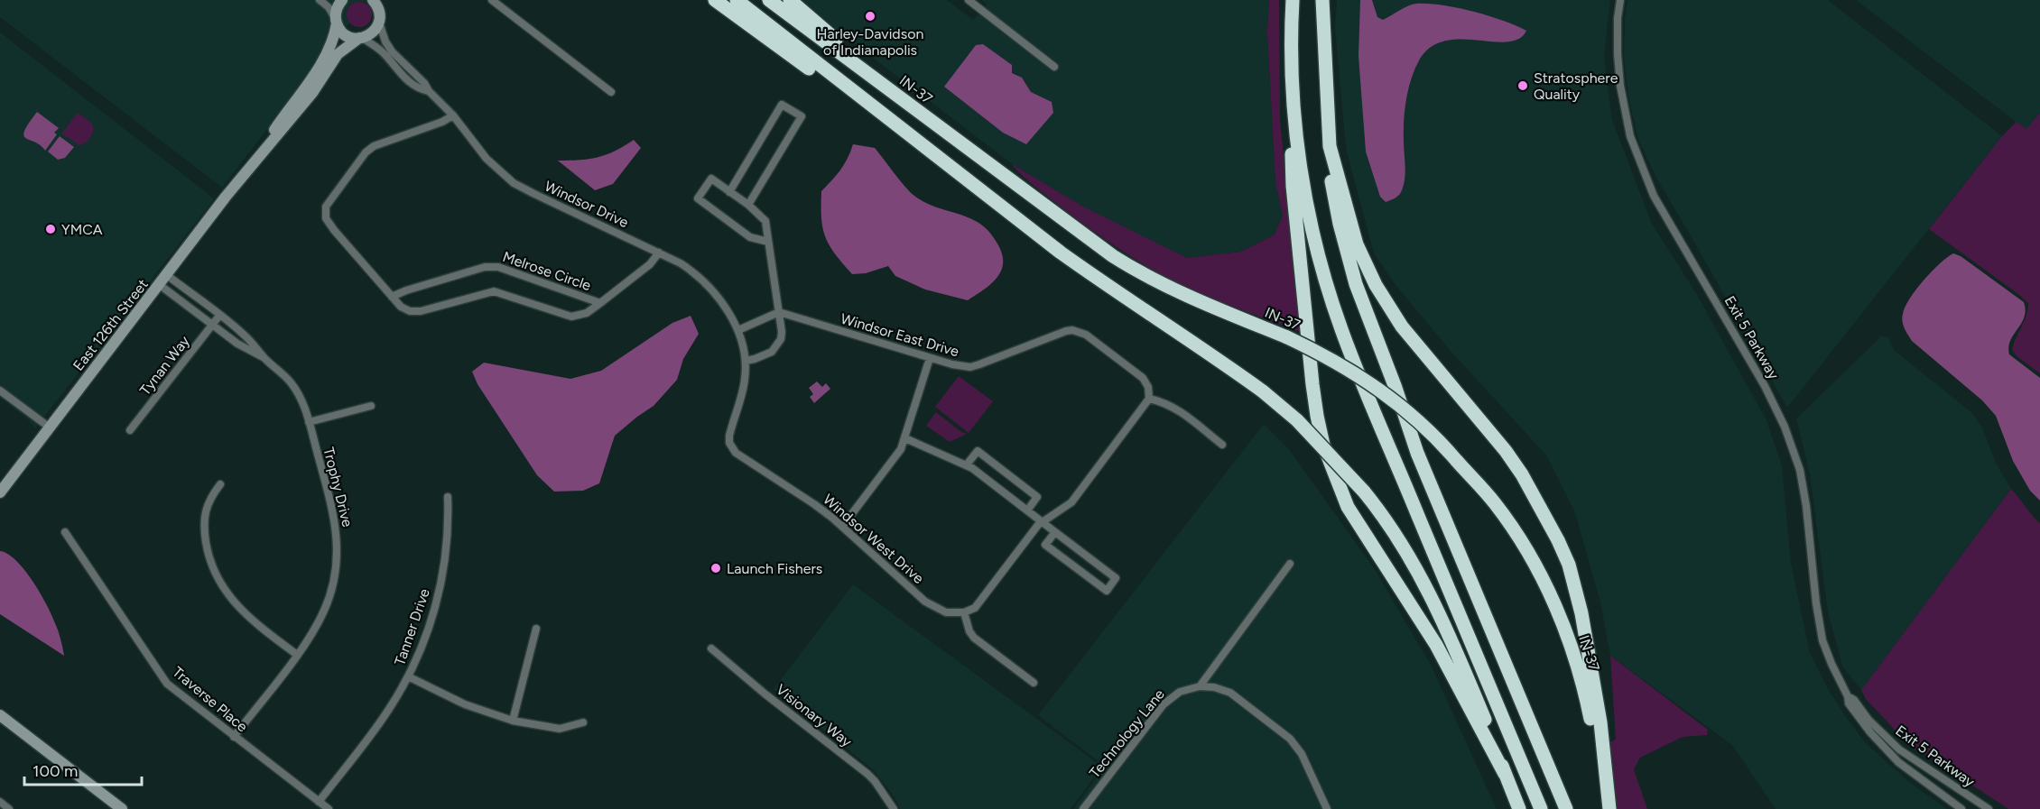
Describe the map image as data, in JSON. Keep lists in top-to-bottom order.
{
  "streets": {
    "highway": ["IN-37"],
    "main road": ["East 126th Street"],
    "street": [
      "Windsor Drive",
      "Melrose Circle",
      "Windsor East Drive",
      "Exit 5 Parkway",
      "Tynan Way",
      "Trophy Drive",
      "Windsor West Drive",
      "Tanner Drive",
      "Traverse Place",
      "Visionary Way",
      "Technology Lane"
    ]
  },
  "crossings": [
    ["Windsor Drive", "Melrose Circle"],
    ["Windsor Drive", "East 126th Street"],
    ["Windsor Drive", "Windsor West Drive"],
    ["East 126th Street", "Trophy Drive"],
    ["Tynan Way", "Trophy Drive"],
    ["Trophy Drive", "Traverse Place"],
    ["Tanner Drive", "Traverse Place"]
  ],
  "places": [
    "Harley-Davidson of Indianapolis",
    "Stratosphere Quality",
    "YMCA",
    "Launch Fishers"
  ],
  "scale_bar": "100 m"
}
